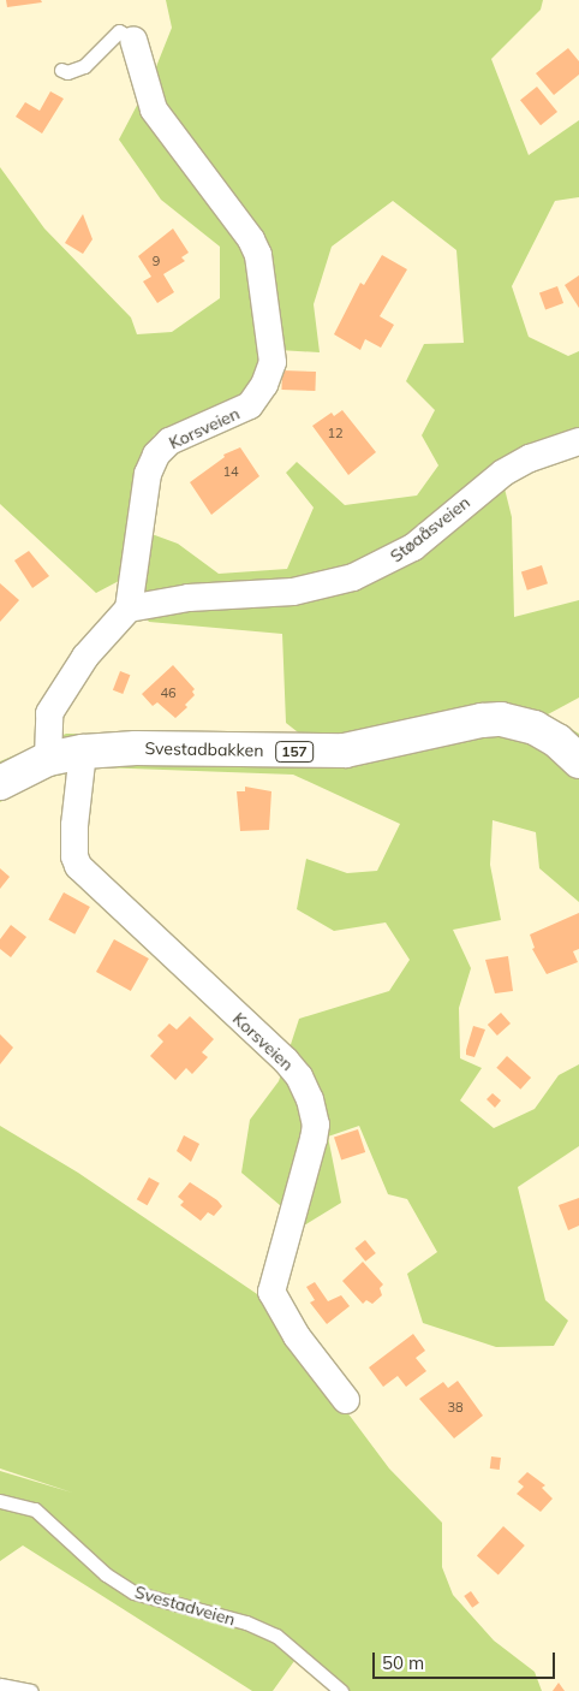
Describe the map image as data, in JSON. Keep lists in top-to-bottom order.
{
  "streets": {
    "main road": ["Svestadbakken", "157"],
    "street": ["Korsveien", "Støaåsveien"],
    "lane": ["Svestadveien"]
  },
  "crossings": [
    ["Korsveien", "Støaåsveien"],
    ["Korsveien", "Svestadbakken"]
  ],
  "house_numbers": [
    "9",
    "12",
    "14",
    "46",
    "38"
  ],
  "scale_bar": "50 m"
}
